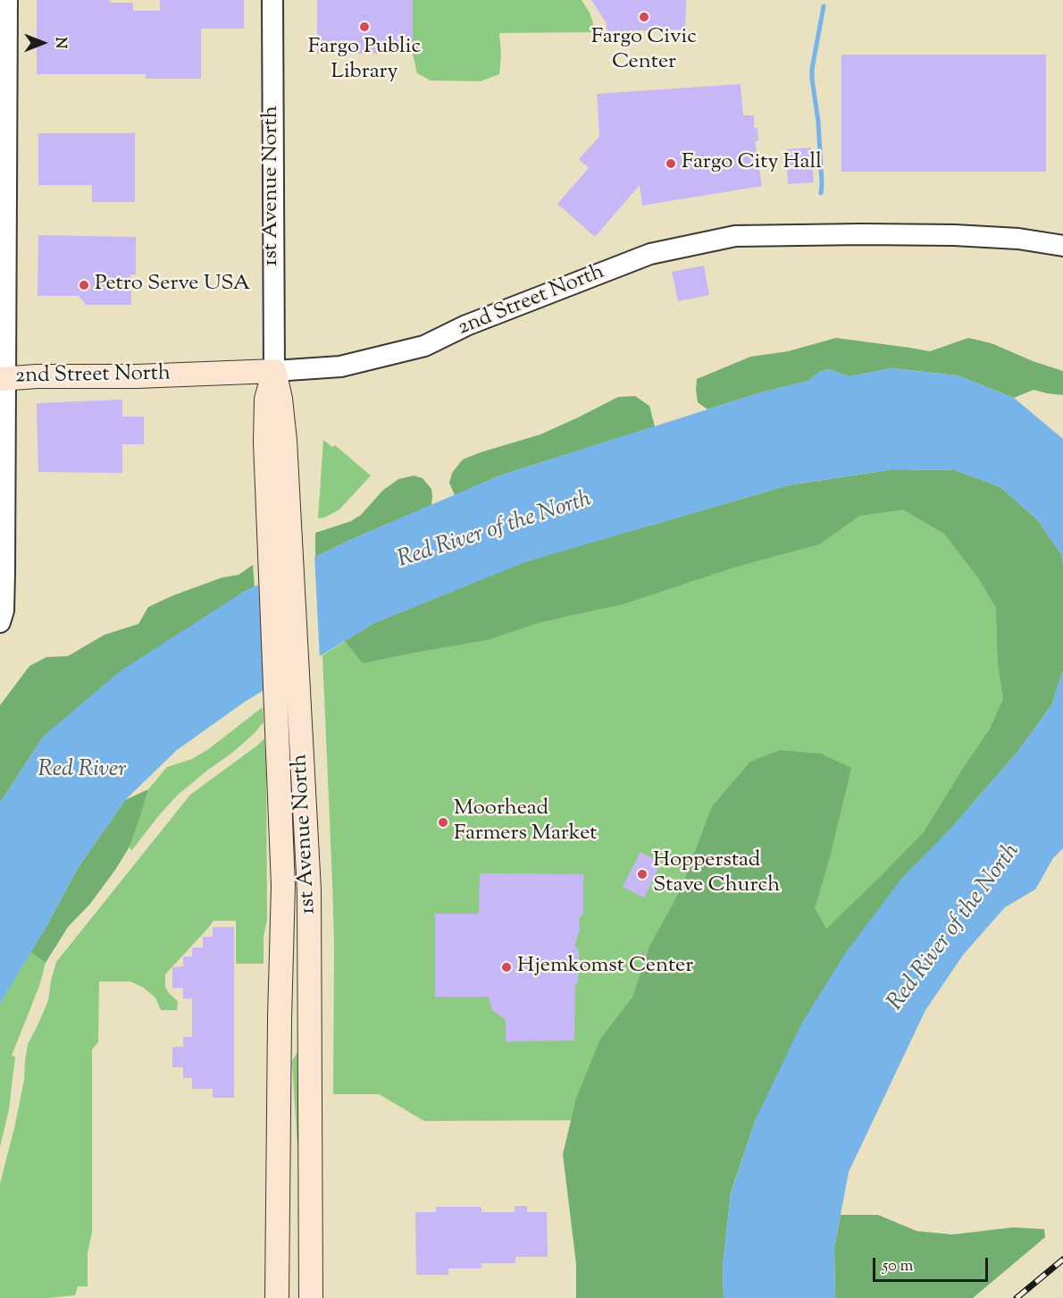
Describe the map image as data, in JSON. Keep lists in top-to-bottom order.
{
  "streets": {
    "main road": ["1st Avenue North", "2nd Street North"]
  },
  "crossings": [
    ["1st Avenue North", "2nd Street North"]
  ],
  "water": ["Red River of the North", "Red River"],
  "places": [
    "Fargo Civic Center",
    "Fargo Public Library",
    "Fargo City Hall",
    "Petro Serve USA",
    "Moorhead Farmers Market",
    "Hopperstad Stave Church",
    "Hjemkomst Center"
  ],
  "scale_bar": "50 m",
  "north": "right"
}
